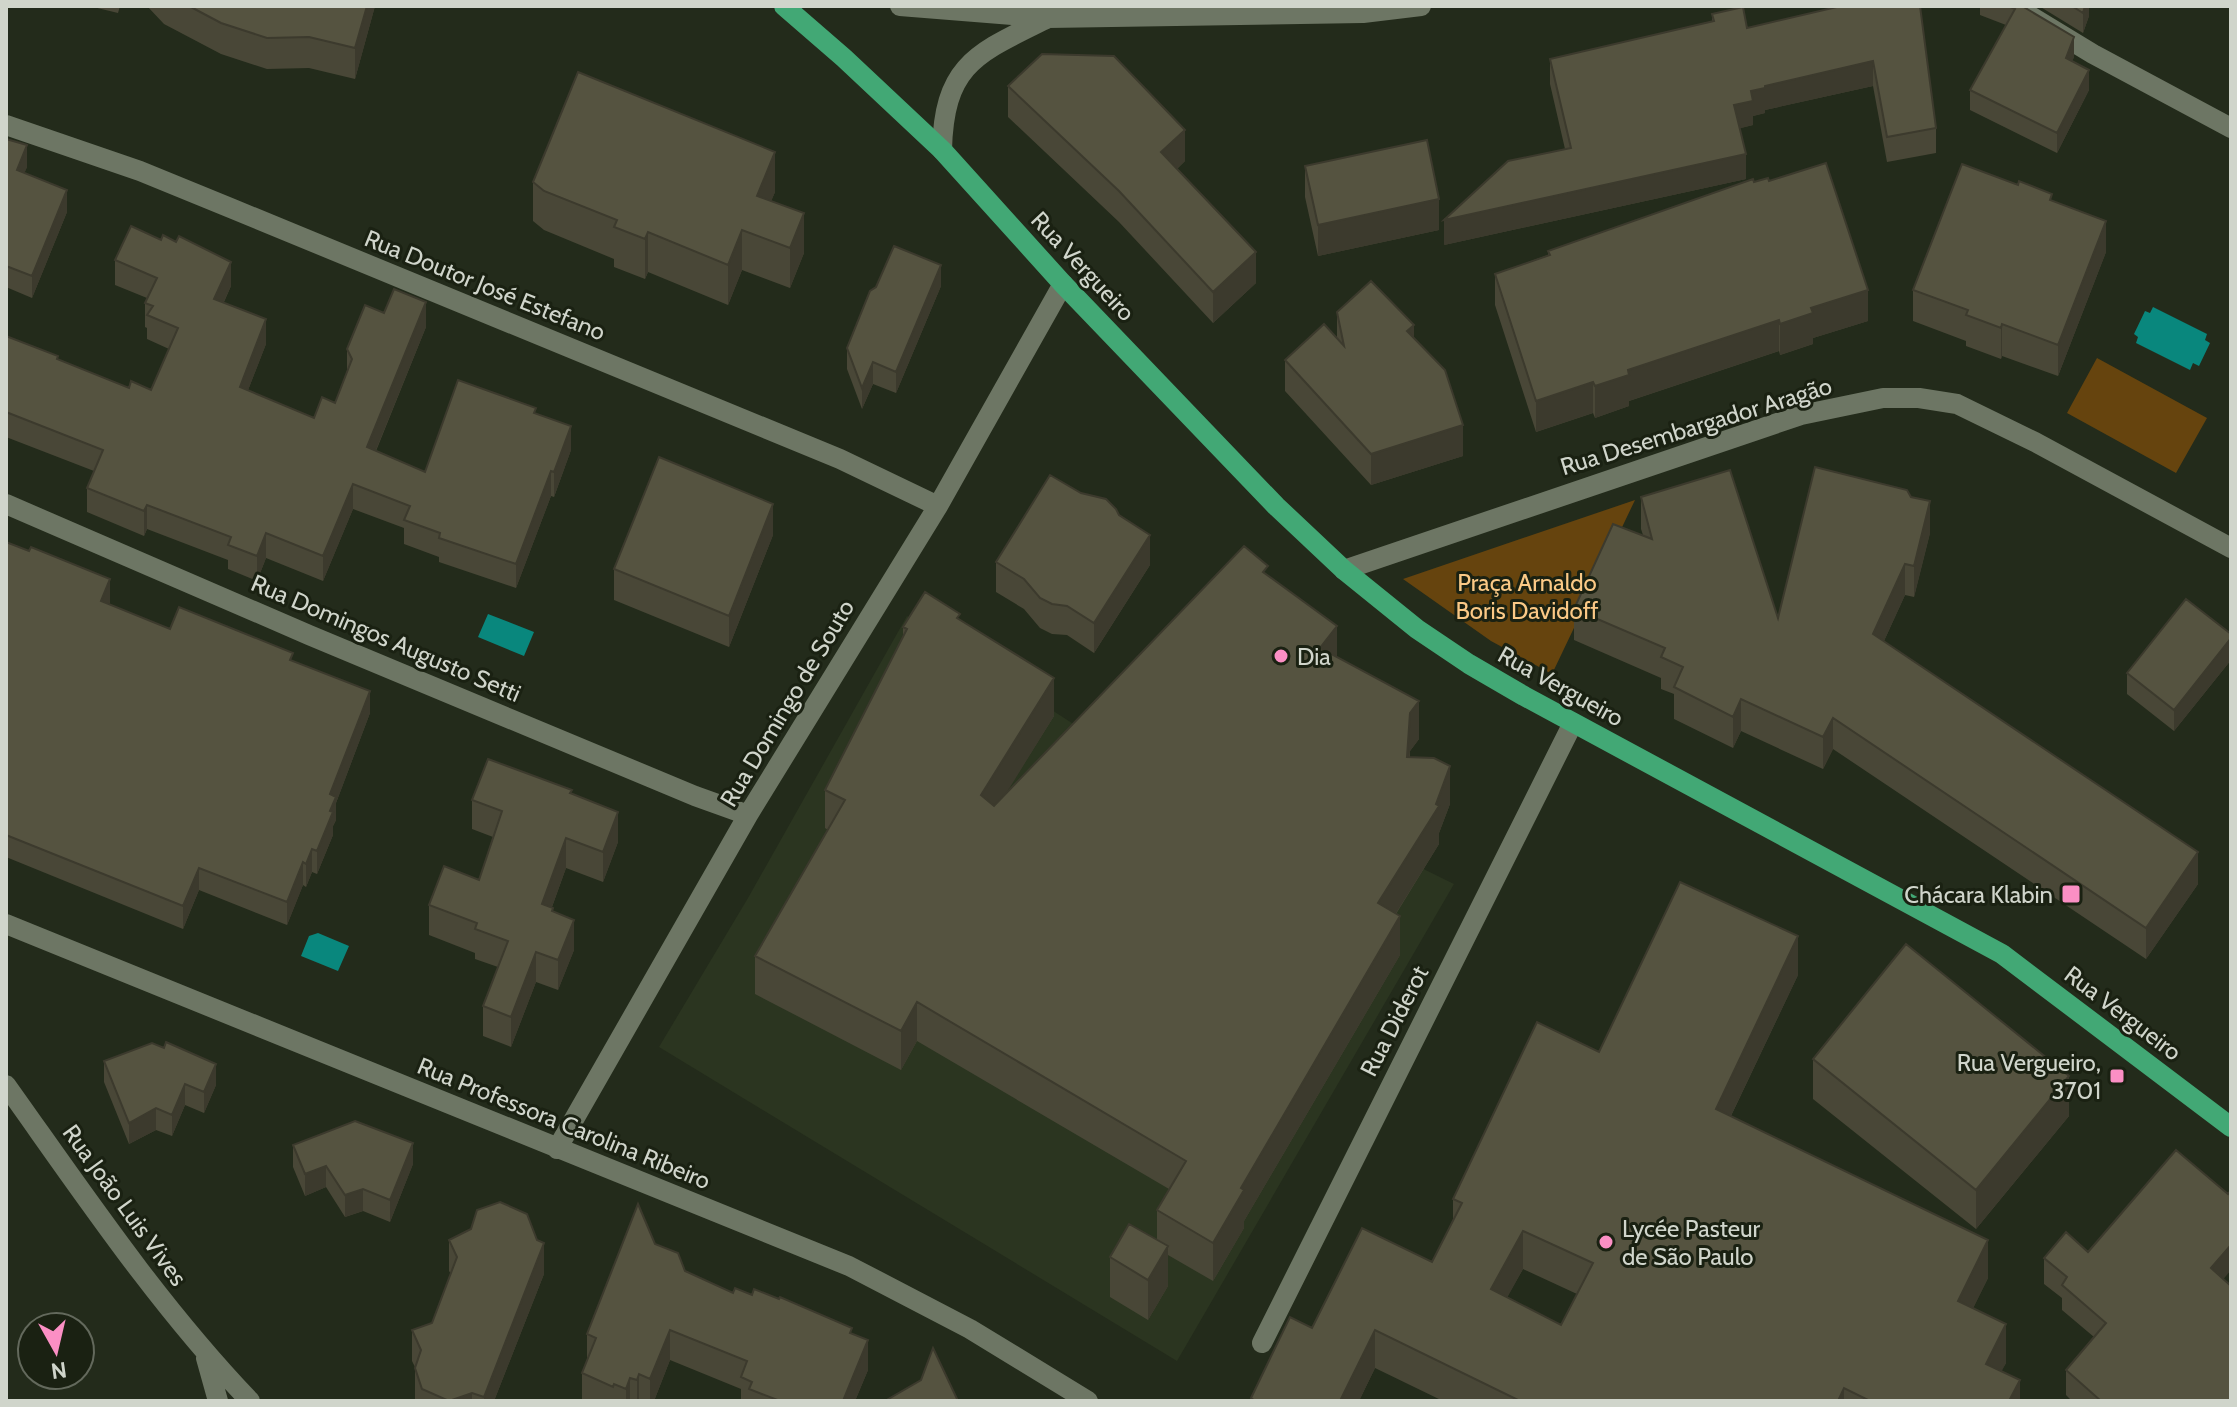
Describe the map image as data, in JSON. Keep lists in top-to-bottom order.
{
  "streets": {
    "main road": ["Rua Vergueiro"],
    "street": [
      "Rua Doutor José Estefano",
      "Rua Desembargador Aragão",
      "Rua Domingos Augusto Setti",
      "Rua Domingo de Souto",
      "Rua Diderot",
      "Rua Professora Carolina Ribeiro",
      "Rua João Luis Vives"
    ]
  },
  "crossings": [
    ["Rua Vergueiro", "Rua Desembargador Aragão"],
    ["Rua Vergueiro", "Rua Domingo de Souto"],
    ["Rua Vergueiro", "Rua Diderot"],
    ["Rua Doutor José Estefano", "Rua Domingo de Souto"],
    ["Rua Domingos Augusto Setti", "Rua Domingo de Souto"],
    ["Rua Domingo de Souto", "Rua Professora Carolina Ribeiro"]
  ],
  "parks": ["Praça Arnaldo Boris Davidoff"],
  "places": {
    "other": ["Dia", "Lycée Pasteur de São Paulo"],
    "transit": ["Chácara Klabin", "Rua Vergueiro, 3701"]
  },
  "north": "bottom"
}
